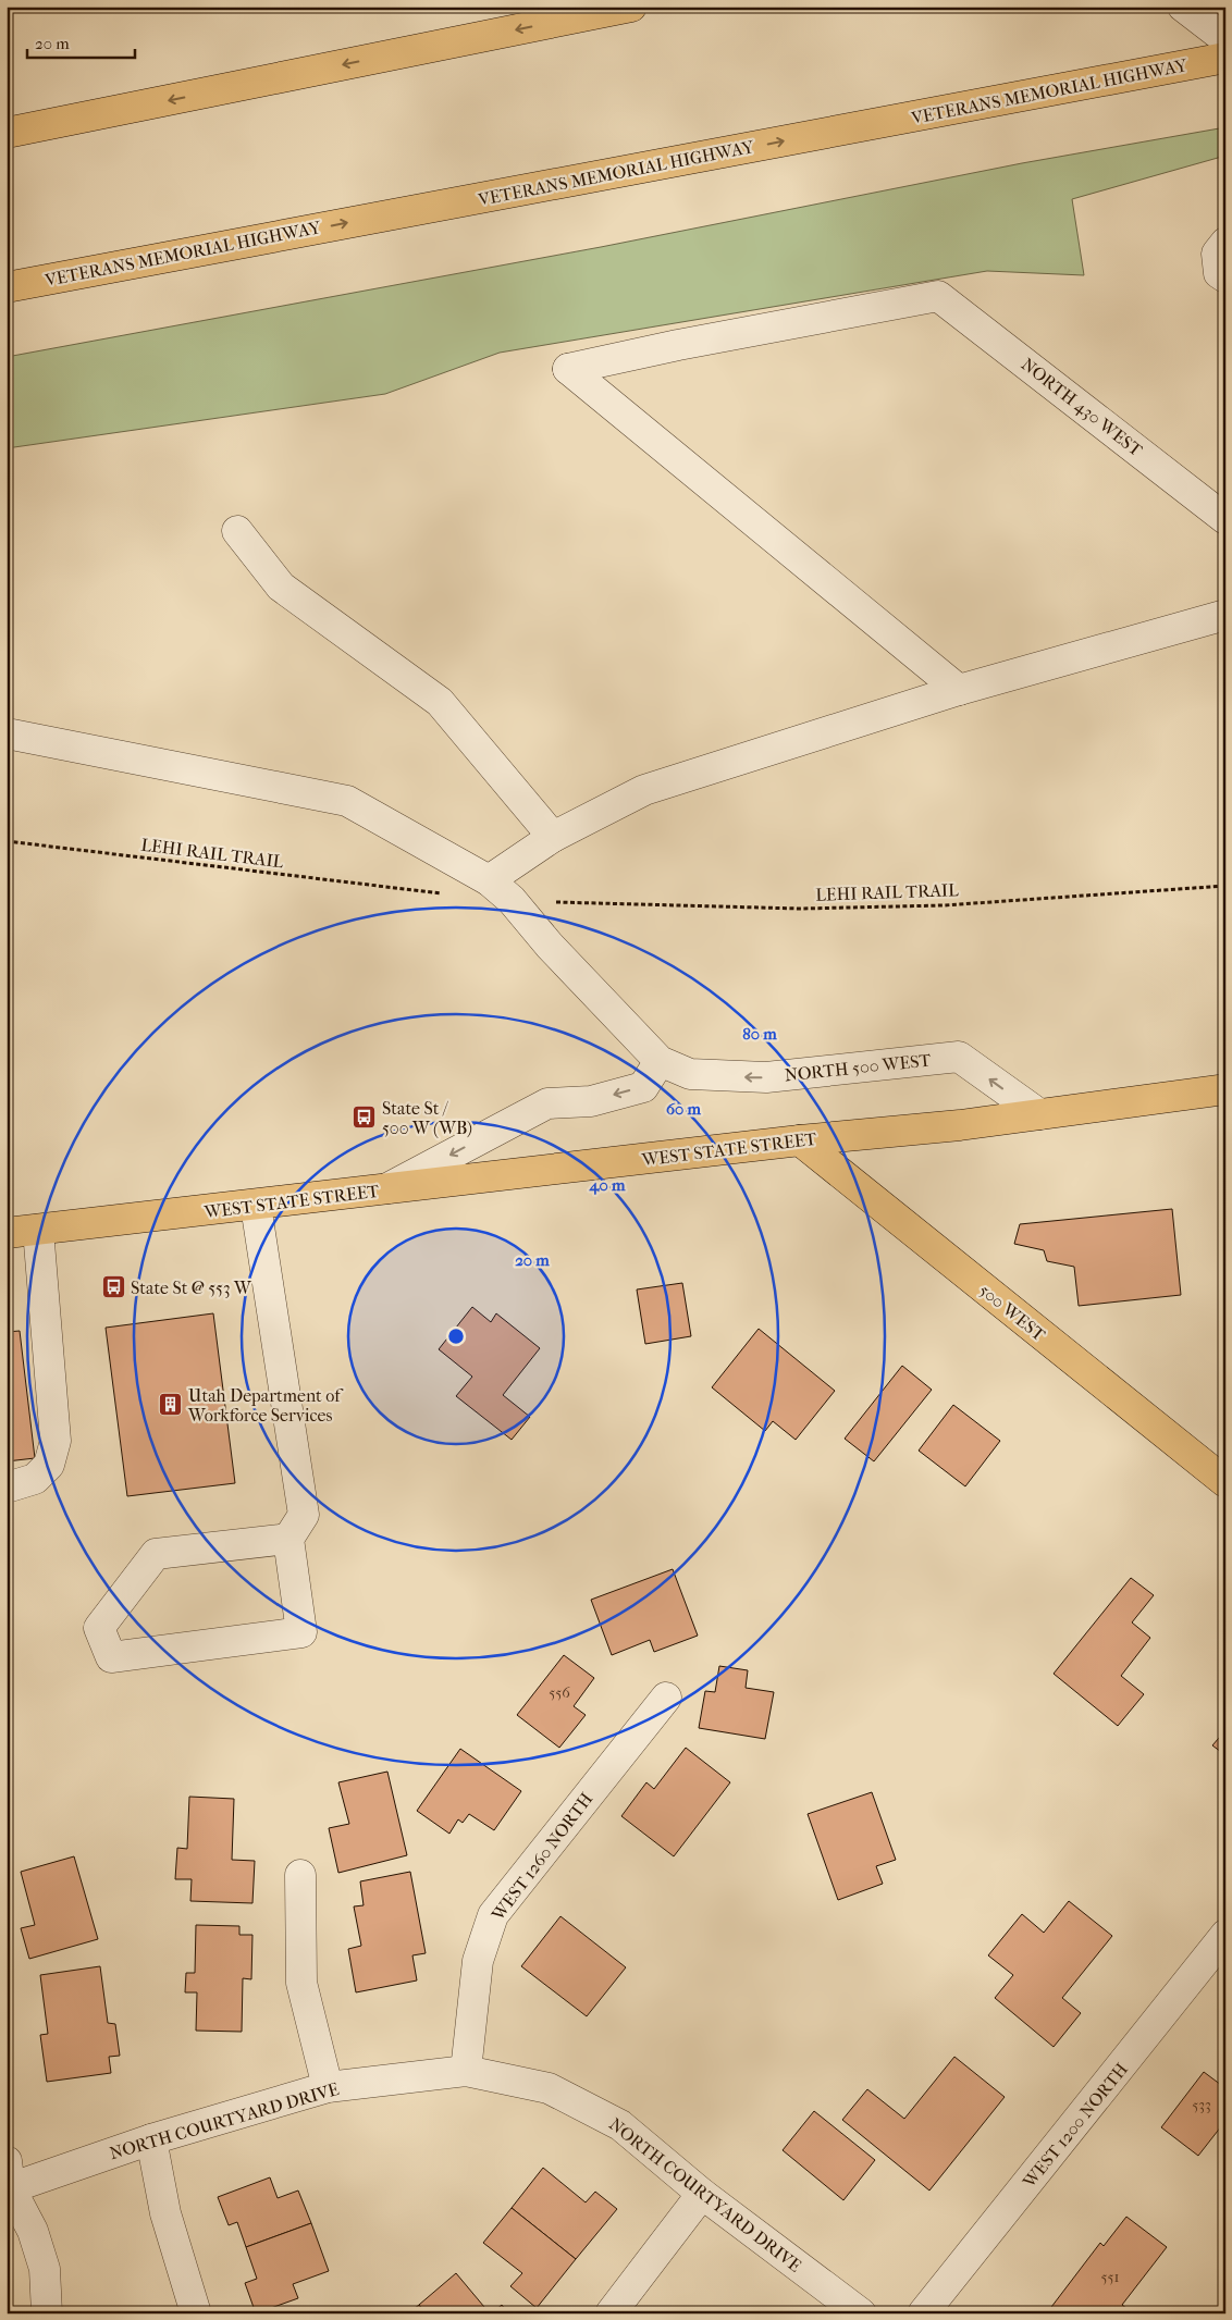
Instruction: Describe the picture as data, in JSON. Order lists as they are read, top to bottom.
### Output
{
  "streets": {
    "main road": ["VETERANS MEMORIAL HIGHWAY", "WEST STATE STREET", "500 WEST"],
    "street": [
      "NORTH 430 WEST",
      "NORTH 500 WEST",
      "WEST 1260 NORTH",
      "NORTH COURTYARD DRIVE",
      "WEST 1200 NORTH"
    ],
    "path": ["LEHI RAIL TRAIL"]
  },
  "crossings": [
    ["NORTH 500 WEST", "WEST STATE STREET"],
    ["WEST STATE STREET", "500 WEST"],
    ["WEST 1260 NORTH", "NORTH COURTYARD DRIVE"]
  ],
  "places": {
    "bus stop": ["State St / 500 W (WB)", "State St @ 553 W"],
    "building": ["Utah Department of Workforce Services"]
  },
  "house_numbers": ["556", "533", "551"],
  "scale_bar": "20 m",
  "rings": [
    "80 m",
    "60 m",
    "40 m",
    "20 m"
  ]
}
